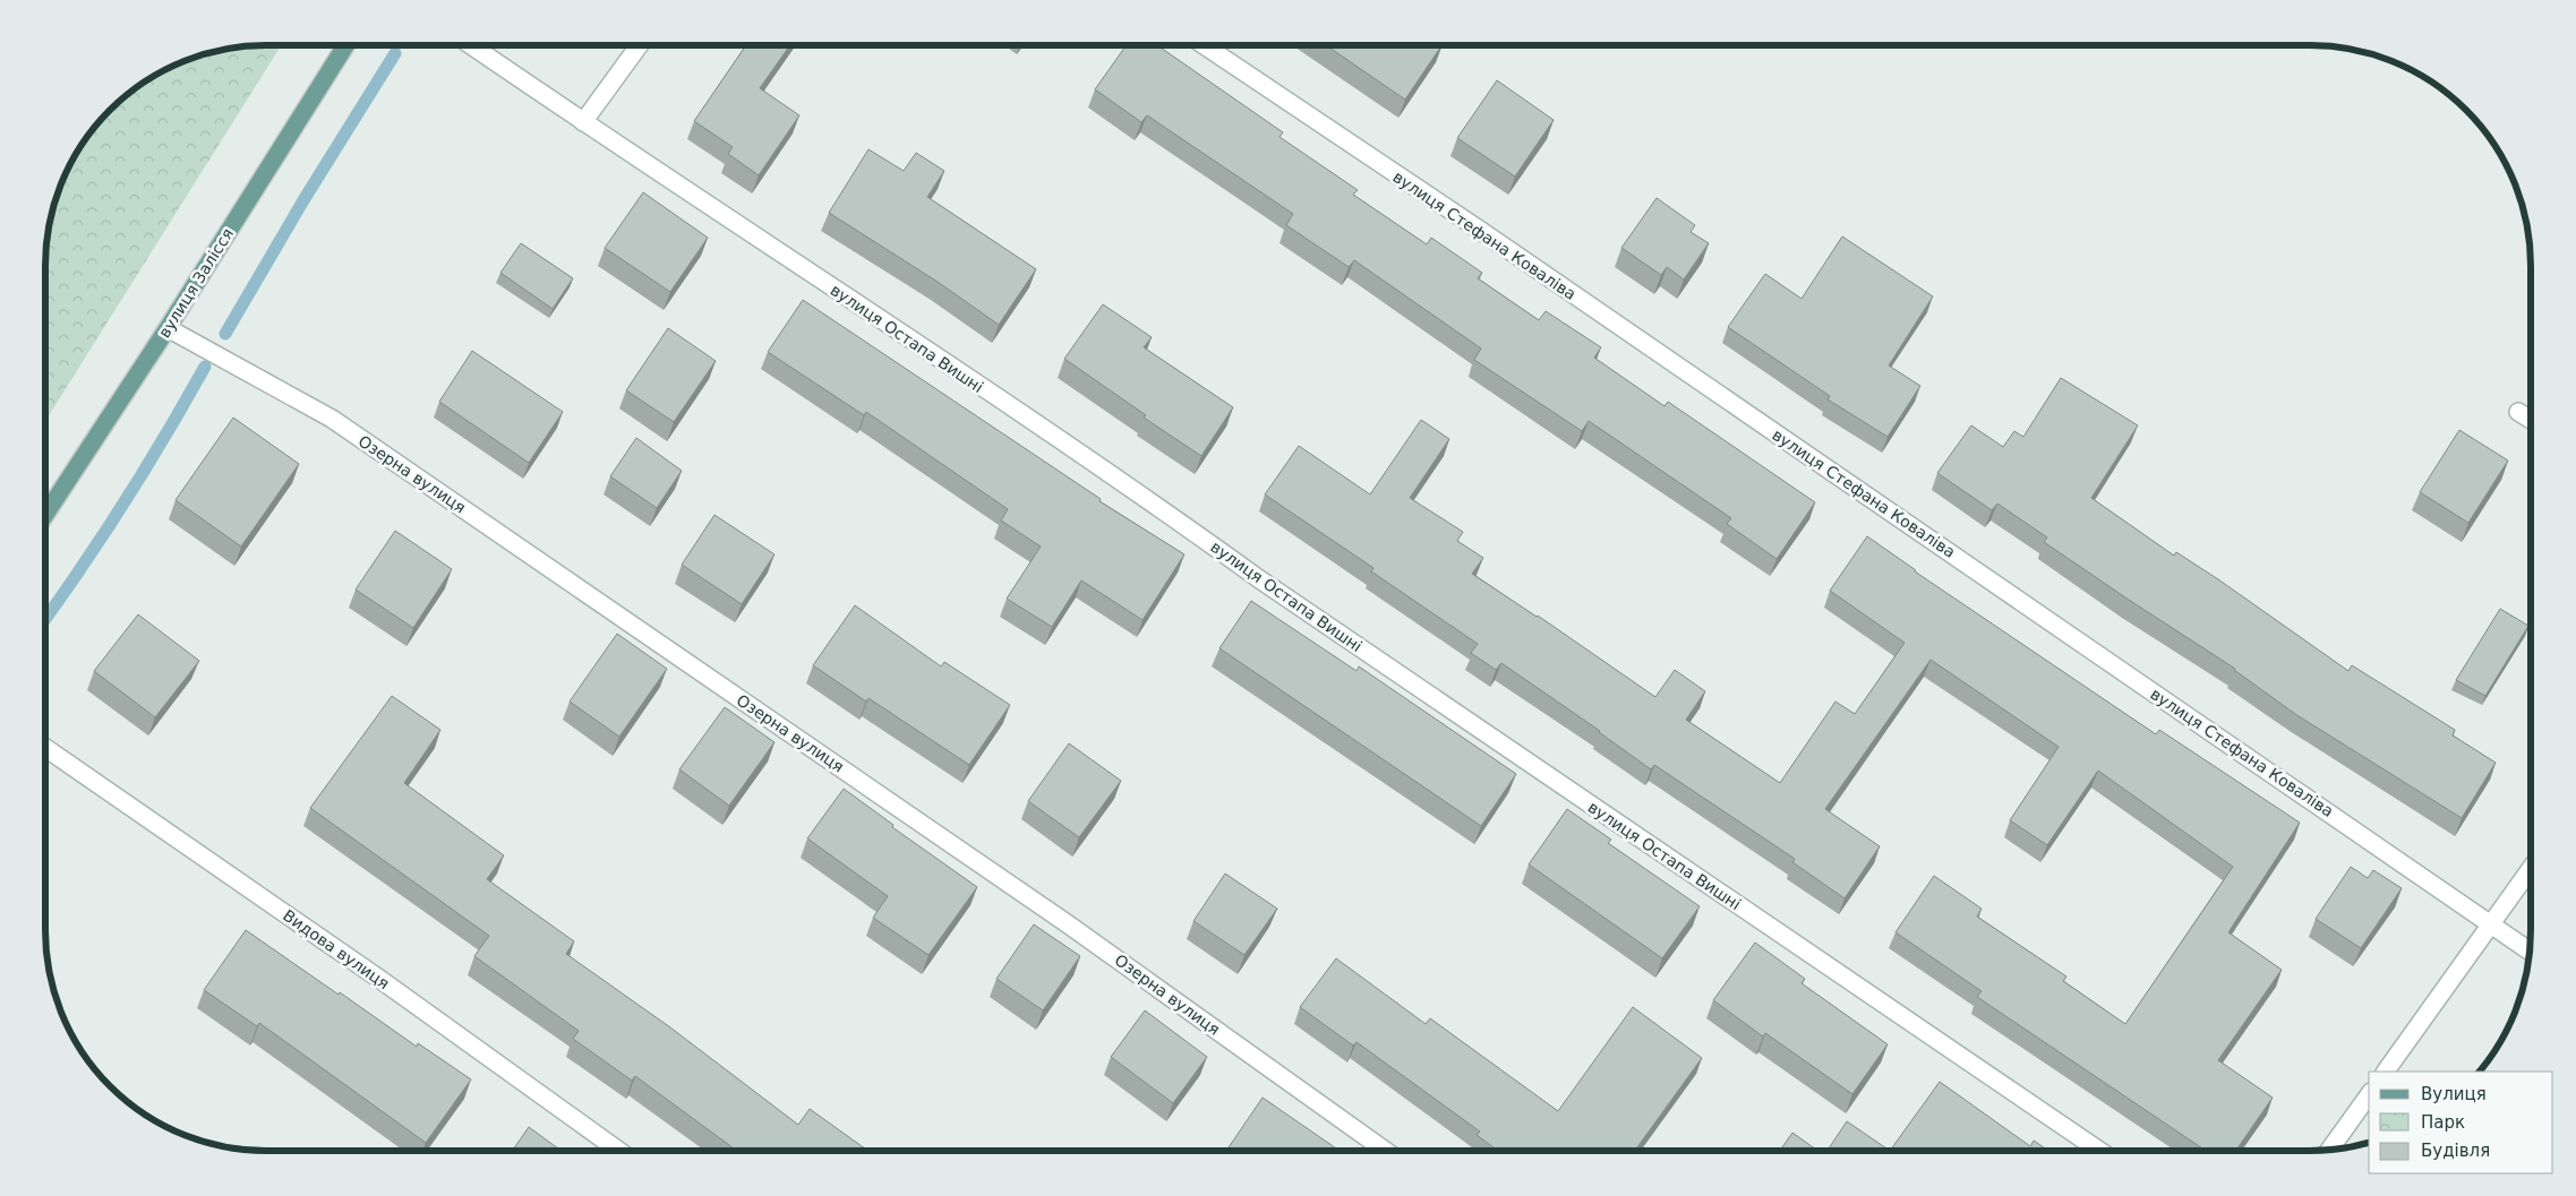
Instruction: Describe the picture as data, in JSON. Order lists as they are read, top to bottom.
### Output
{
  "streets": {
    "main road": ["вулиця Залісся"],
    "street": [
      "вулиця Стефана Коваліва",
      "вулиця Остапа Вишні",
      "Озерна вулиця",
      "Видова вулиця"
    ]
  },
  "crossings": [
    ["вулиця Залісся", "Озерна вулиця"]
  ],
  "legend": ["Вулиця", "Парк", "Будівля"]
}
